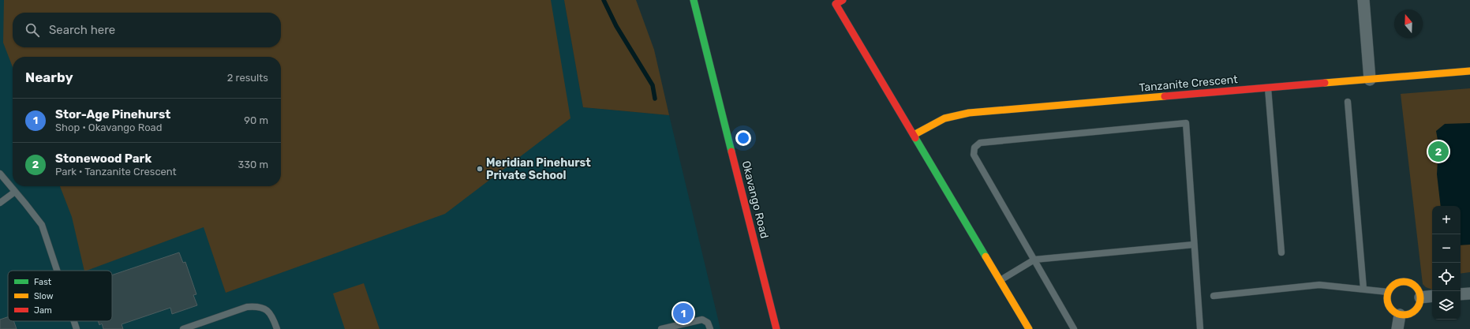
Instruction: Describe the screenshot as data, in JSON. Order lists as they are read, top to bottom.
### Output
{
  "streets": {
    "street": ["Tanzanite Crescent", "Okavango Road"]
  },
  "places": ["Meridian Pinehurst Private School"],
  "legend": ["Fast", "Slow", "Jam"],
  "north": "top",
  "page": {
    "search": "Search here",
    "heading": ["Nearby", "2 results"],
    "list": [
      {
        "mark": "1",
        "name": "Stor-Age Pinehurst",
        "note": "Shop · Okavango Road",
        "value": "90 m"
      },
      {
        "mark": "2",
        "name": "Stonewood Park",
        "note": "Park · Tanzanite Crescent",
        "value": "330 m"
      }
    ],
    "pins": ["2", "1"],
    "map_buttons": ["+", "−"]
  }
}
